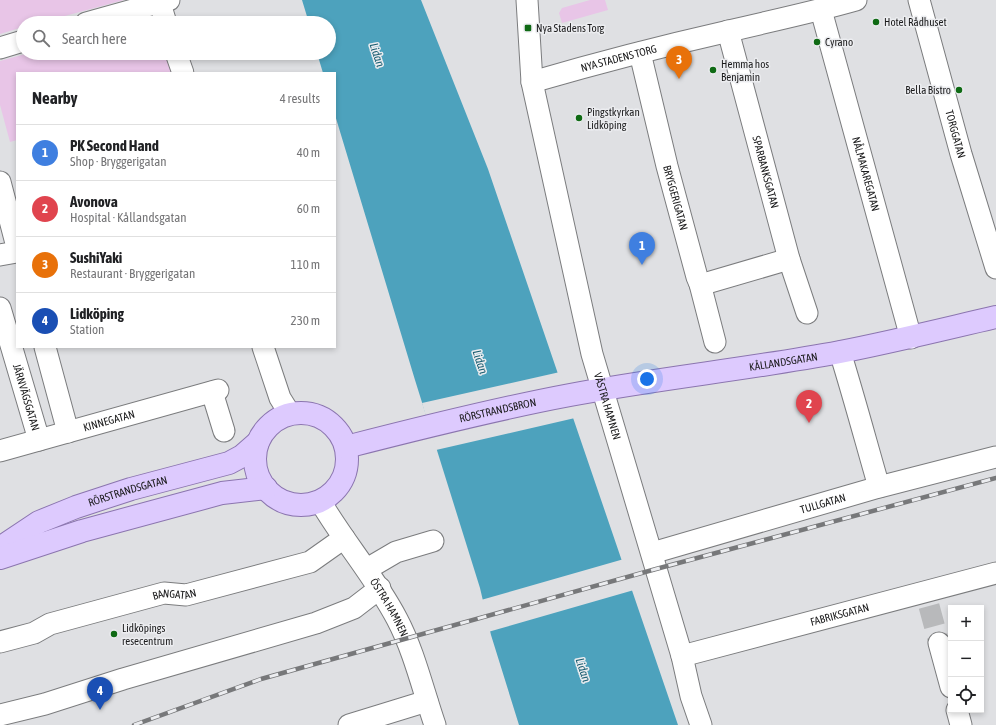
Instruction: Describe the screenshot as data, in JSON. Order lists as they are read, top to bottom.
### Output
{
  "streets": {
    "main road": ["KÅLLANDSGATAN", "RÖRSTRANDSBRON", "RÖRSTRANDSGATAN"],
    "street": [
      "NYA STADENS TORG",
      "TORGGATAN",
      "SPARBANKSGATAN",
      "NÅLMAKAREGATAN",
      "BRYGGERIGATAN",
      "JÄRNVÄGSGATAN",
      "VÄSTRA HAMNEN",
      "KINNEGATAN",
      "TULLGATAN",
      "BANGATAN",
      "ÖSTRA HAMNEN",
      "FABRIKSGATAN"
    ]
  },
  "crossings": [
    ["NYA STADENS TORG", "SPARBANKSGATAN"],
    ["NYA STADENS TORG", "NÅLMAKAREGATAN"],
    ["NYA STADENS TORG", "BRYGGERIGATAN"],
    ["NYA STADENS TORG", "VÄSTRA HAMNEN"],
    ["NÅLMAKAREGATAN", "KÅLLANDSGATAN"],
    ["KÅLLANDSGATAN", "VÄSTRA HAMNEN"],
    ["KÅLLANDSGATAN", "RÖRSTRANDSBRON"],
    ["JÄRNVÄGSGATAN", "KINNEGATAN"],
    ["VÄSTRA HAMNEN", "TULLGATAN"],
    ["VÄSTRA HAMNEN", "FABRIKSGATAN"],
    ["RÖRSTRANDSBRON", "RÖRSTRANDSGATAN"],
    ["RÖRSTRANDSBRON", "ÖSTRA HAMNEN"],
    ["RÖRSTRANDSGATAN", "ÖSTRA HAMNEN"],
    ["BANGATAN", "ÖSTRA HAMNEN"]
  ],
  "water": ["Lidan"],
  "places": {
    "other": [
      "Hotel Rådhuset",
      "Cyrano",
      "Hemma hos Benjamin",
      "Bella Bistro",
      "Pingstkyrkan Lidköping",
      "Lidköpings resecentrum"
    ],
    "transit": ["Nya Stadens Torg"]
  },
  "page": {
    "search": "Search here",
    "pins": [
      "3",
      "1",
      "2",
      "4"
    ],
    "heading": ["Nearby", "4 results"],
    "list": [
      {
        "mark": "1",
        "name": "PK Second Hand",
        "note": "Shop · Bryggerigatan",
        "value": "40 m"
      },
      {
        "mark": "2",
        "name": "Avonova",
        "note": "Hospital · Kållandsgatan",
        "value": "60 m"
      },
      {
        "mark": "3",
        "name": "SushiYaki",
        "note": "Restaurant · Bryggerigatan",
        "value": "110 m"
      },
      {
        "mark": "4",
        "name": "Lidköping",
        "note": "Station",
        "value": "230 m"
      }
    ],
    "map_buttons": ["+", "−"]
  }
}
